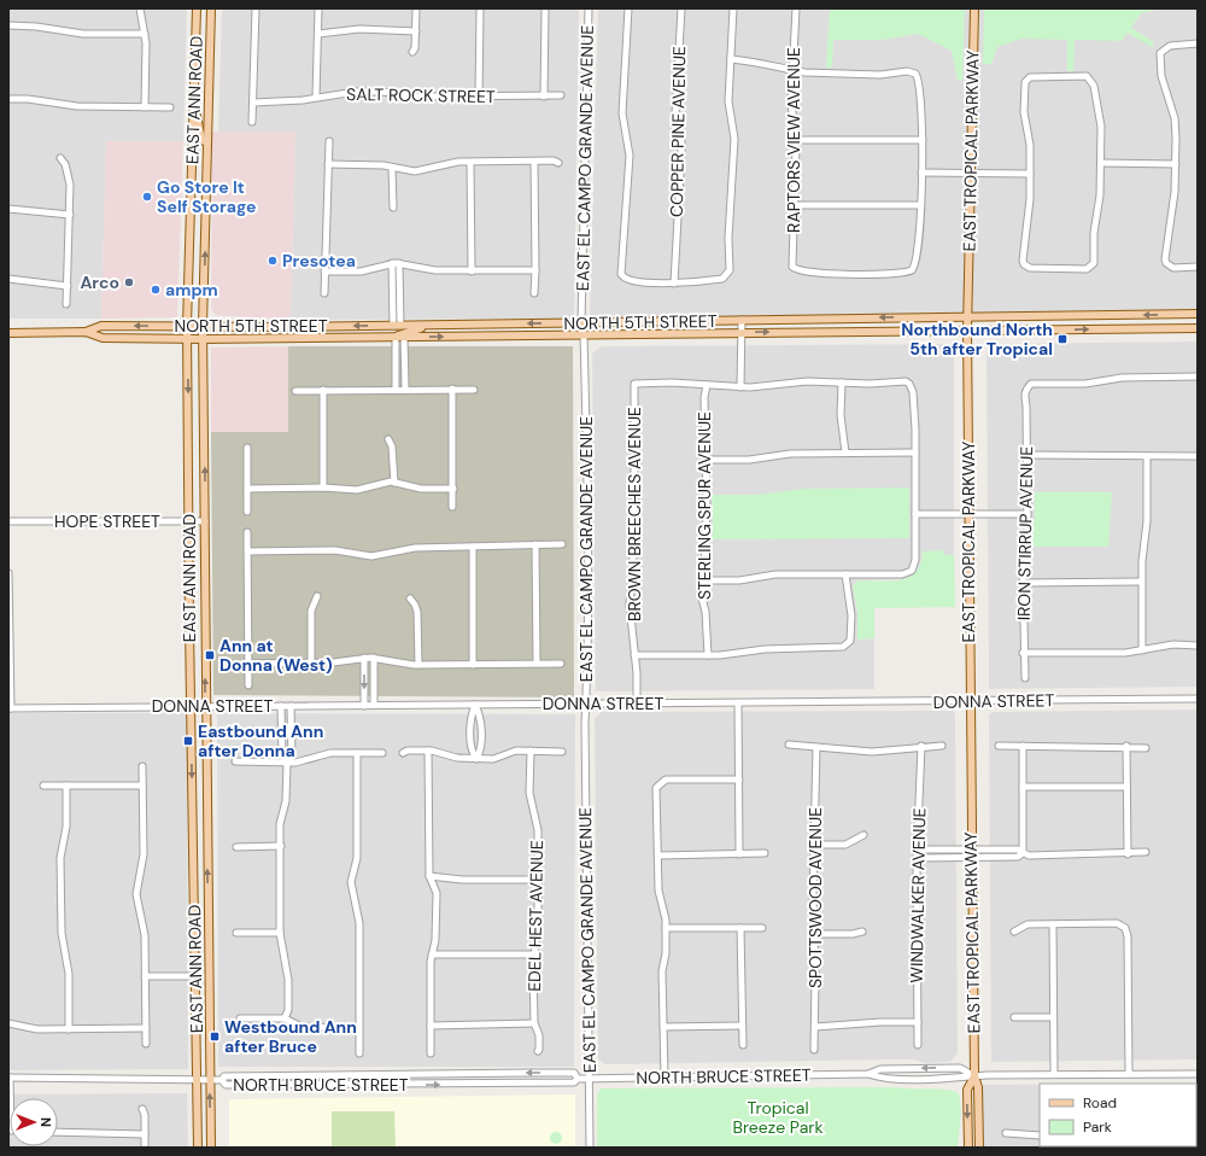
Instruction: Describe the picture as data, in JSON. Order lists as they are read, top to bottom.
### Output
{
  "streets": {
    "main road": ["EAST ANN ROAD", "EAST TROPICAL PARKWAY", "NORTH 5TH STREET"],
    "street": [
      "SALT ROCK STREET",
      "COPPER PINE AVENUE",
      "RAPTORS VIEW AVENUE",
      "EAST EL CAMPO GRANDE AVENUE",
      "STERLING SPUR AVENUE",
      "BROWN BREECHES AVENUE",
      "HOPE STREET",
      "IRON STIRRUP AVENUE",
      "DONNA STREET",
      "WINDWALKER AVENUE",
      "SPOTTSWOOD AVENUE",
      "EDEL HEST AVENUE",
      "NORTH BRUCE STREET"
    ]
  },
  "crossings": [
    ["EAST ANN ROAD", "NORTH 5TH STREET"],
    ["EAST ANN ROAD", "HOPE STREET"],
    ["EAST ANN ROAD", "DONNA STREET"],
    ["EAST ANN ROAD", "NORTH BRUCE STREET"],
    ["EAST TROPICAL PARKWAY", "NORTH 5TH STREET"],
    ["EAST TROPICAL PARKWAY", "DONNA STREET"],
    ["EAST TROPICAL PARKWAY", "NORTH BRUCE STREET"],
    ["EAST EL CAMPO GRANDE AVENUE", "NORTH 5TH STREET"],
    ["EAST EL CAMPO GRANDE AVENUE", "DONNA STREET"],
    ["EAST EL CAMPO GRANDE AVENUE", "NORTH BRUCE STREET"],
    ["STERLING SPUR AVENUE", "BROWN BREECHES AVENUE"],
    ["BROWN BREECHES AVENUE", "DONNA STREET"]
  ],
  "parks": ["Tropical Breeze Park"],
  "places": {
    "other": [
      "Go Store It Self Storage",
      "Presotea",
      "Arco",
      "ampm"
    ],
    "transit": [
      "Northbound North 5th after Tropical",
      "Ann at Donna (West)",
      "Eastbound Ann after Donna",
      "Westbound Ann after Bruce"
    ]
  },
  "legend": ["Road", "Park"],
  "north": "right"
}
